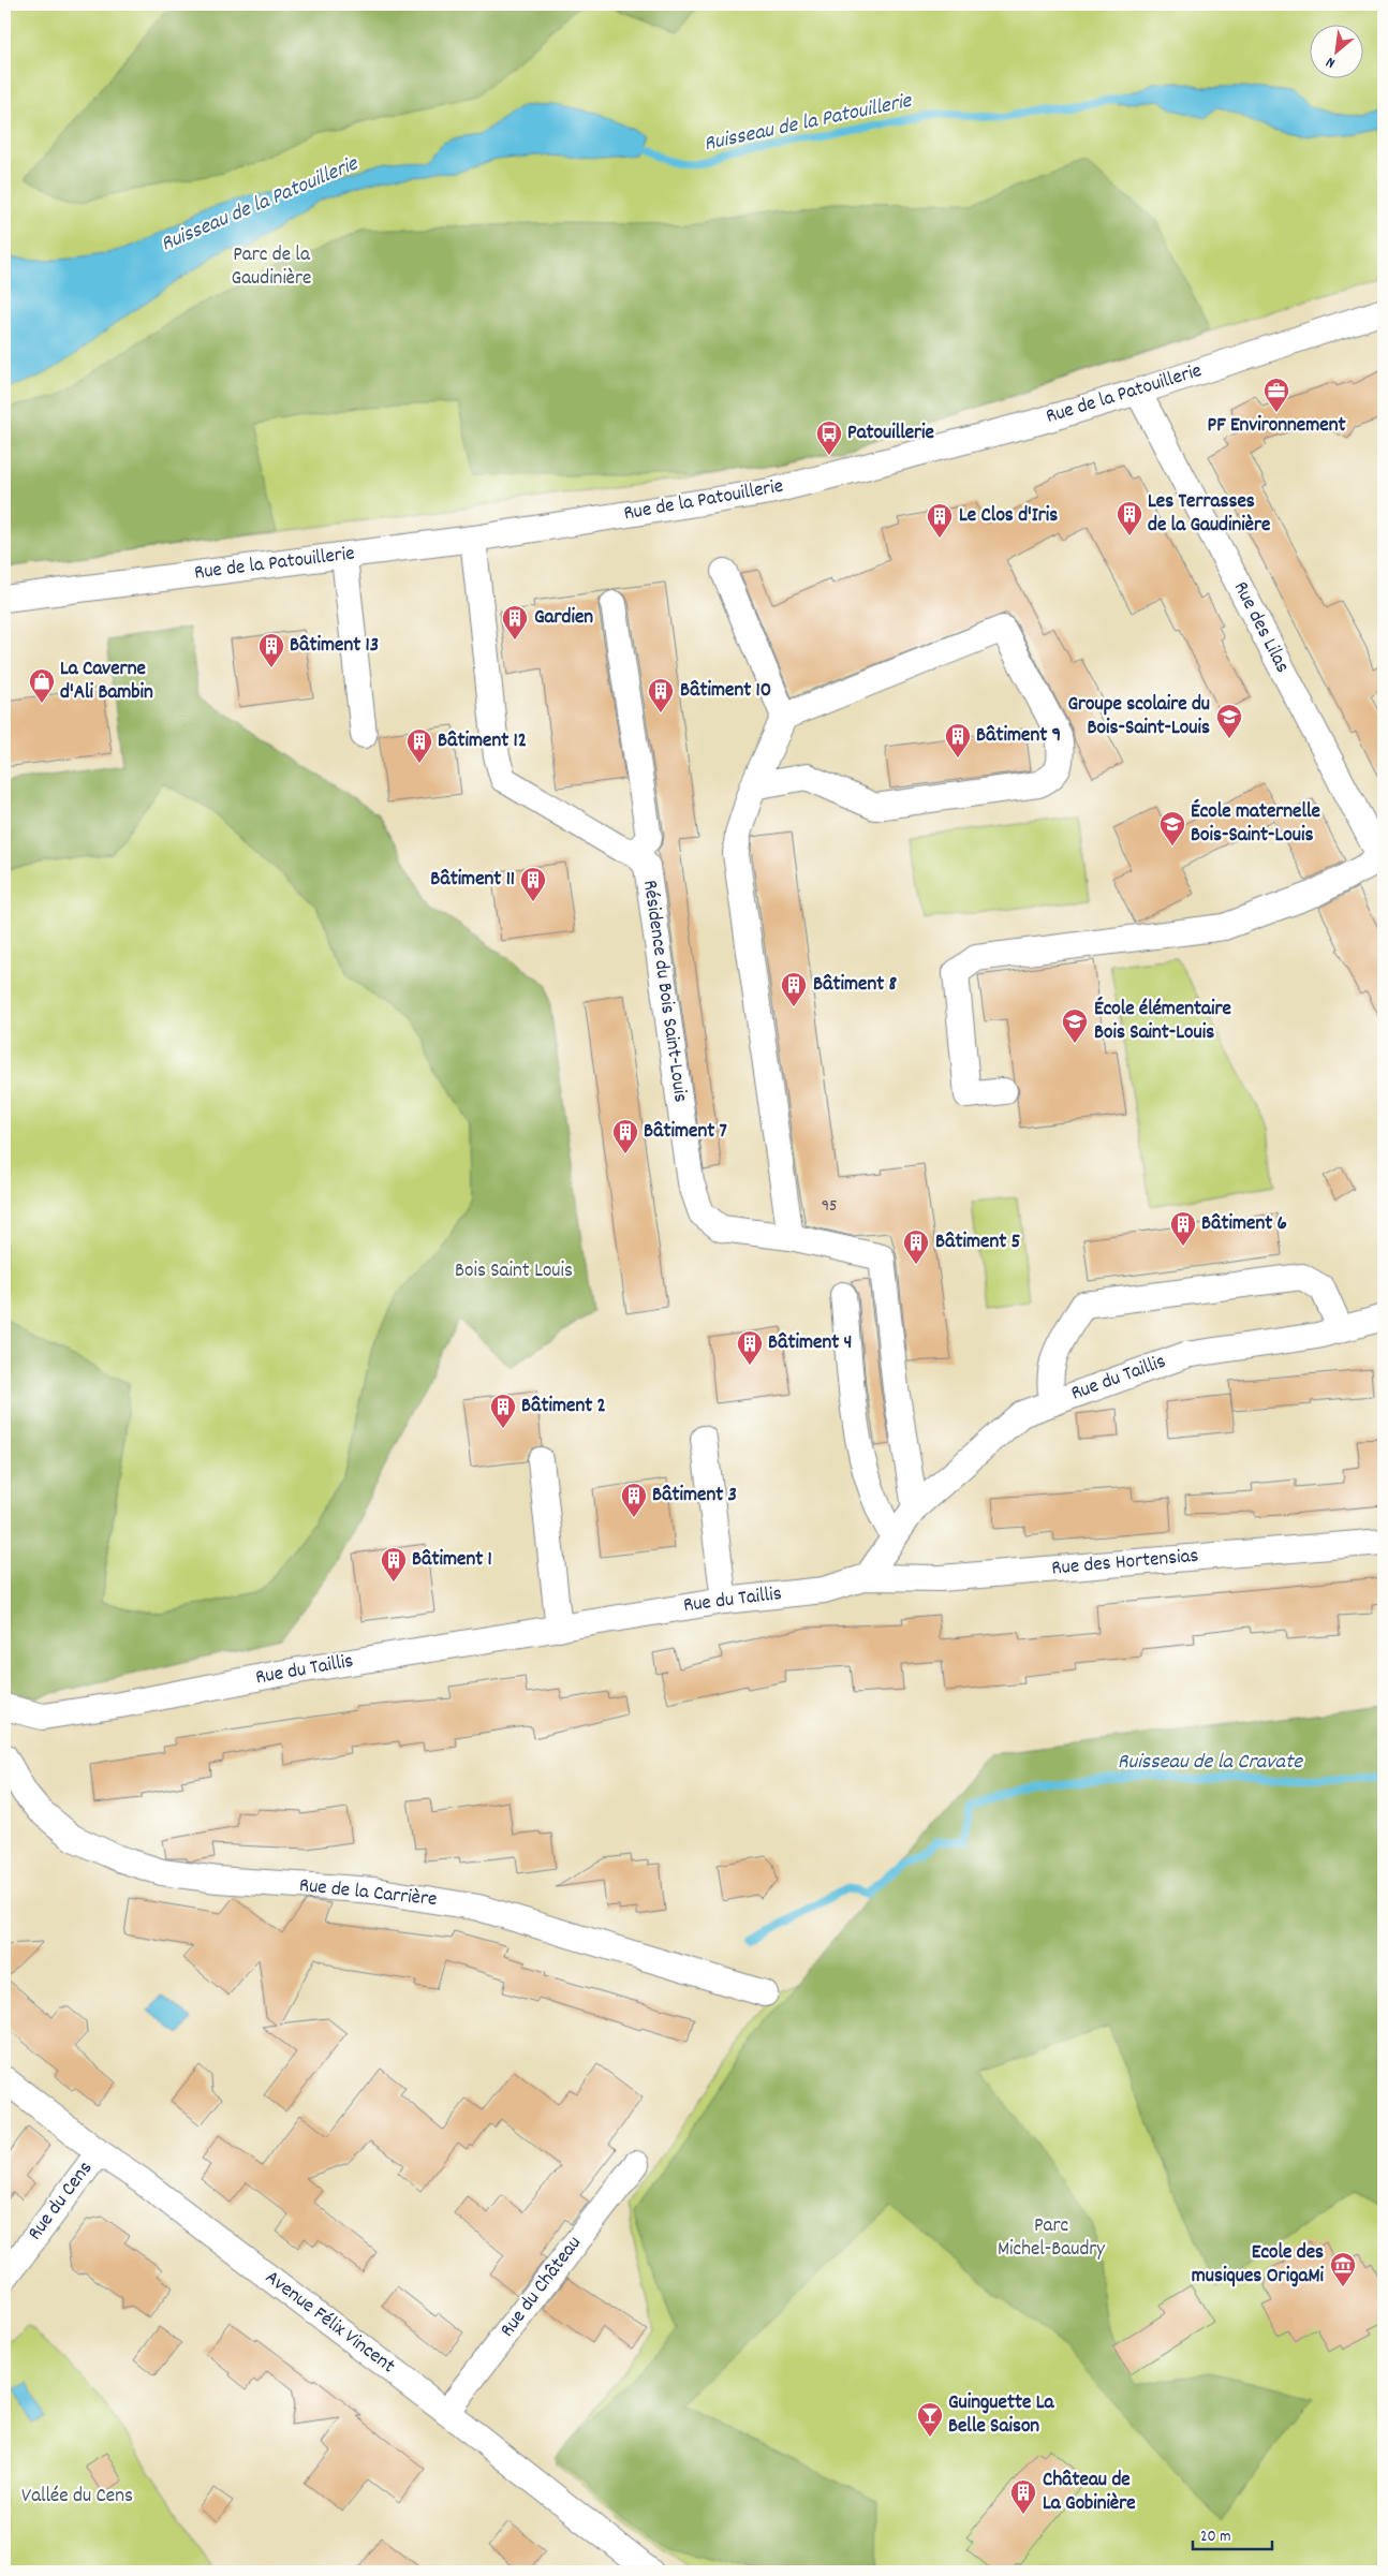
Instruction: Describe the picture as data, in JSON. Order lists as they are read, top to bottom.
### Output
{
  "streets": {
    "street": [
      "Rue de la Patouillerie",
      "Rue des Lilas",
      "Résidence du Bois Saint-Louis",
      "Rue du Taillis",
      "Rue des Hortensias",
      "Rue de la Carrière",
      "Rue du Cens",
      "Rue du Château",
      "Avenue Félix Vincent"
    ]
  },
  "crossings": [
    ["Rue de la Patouillerie", "Rue des Lilas"],
    ["Rue de la Patouillerie", "Résidence du Bois Saint-Louis"],
    ["Résidence du Bois Saint-Louis", "Rue du Taillis"],
    ["Rue du Taillis", "Rue des Hortensias"],
    ["Rue du Cens", "Avenue Félix Vincent"],
    ["Rue du Château", "Avenue Félix Vincent"]
  ],
  "water": ["Ruisseau de la Patouillerie", "Ruisseau de la Cravate"],
  "parks": [
    "Parc de la Gaudinière",
    "Bois Saint Louis",
    "Parc Michel-Baudry",
    "Vallée du Cens"
  ],
  "places": {
    "office": ["PF Environnement"],
    "bus stop": ["Patouillerie"],
    "building": [
      "Les Terrasses de la Gaudinière",
      "Le Clos d'Iris",
      "Gardien",
      "Bâtiment 13",
      "Bâtiment 10",
      "Bâtiment 9",
      "Bâtiment 12",
      "Bâtiment 11",
      "Bâtiment 8",
      "Bâtiment 7",
      "Bâtiment 6",
      "Bâtiment 5",
      "Bâtiment 4",
      "Bâtiment 2",
      "Bâtiment 3",
      "Bâtiment 1",
      "Château de La Gobinière"
    ],
    "shop": ["La Caverne d'Ali Bambin"],
    "school or university": ["Groupe scolaire du Bois-Saint-Louis", "École maternelle Bois-Saint-Louis", "École élémentaire Bois Saint-Louis"],
    "museum": ["Ecole des musiques OrigaMi"],
    "bar": ["Guinguette La Belle Saison"]
  },
  "house_numbers": ["95"],
  "scale_bar": "20 m",
  "north": "bottom left"
}
